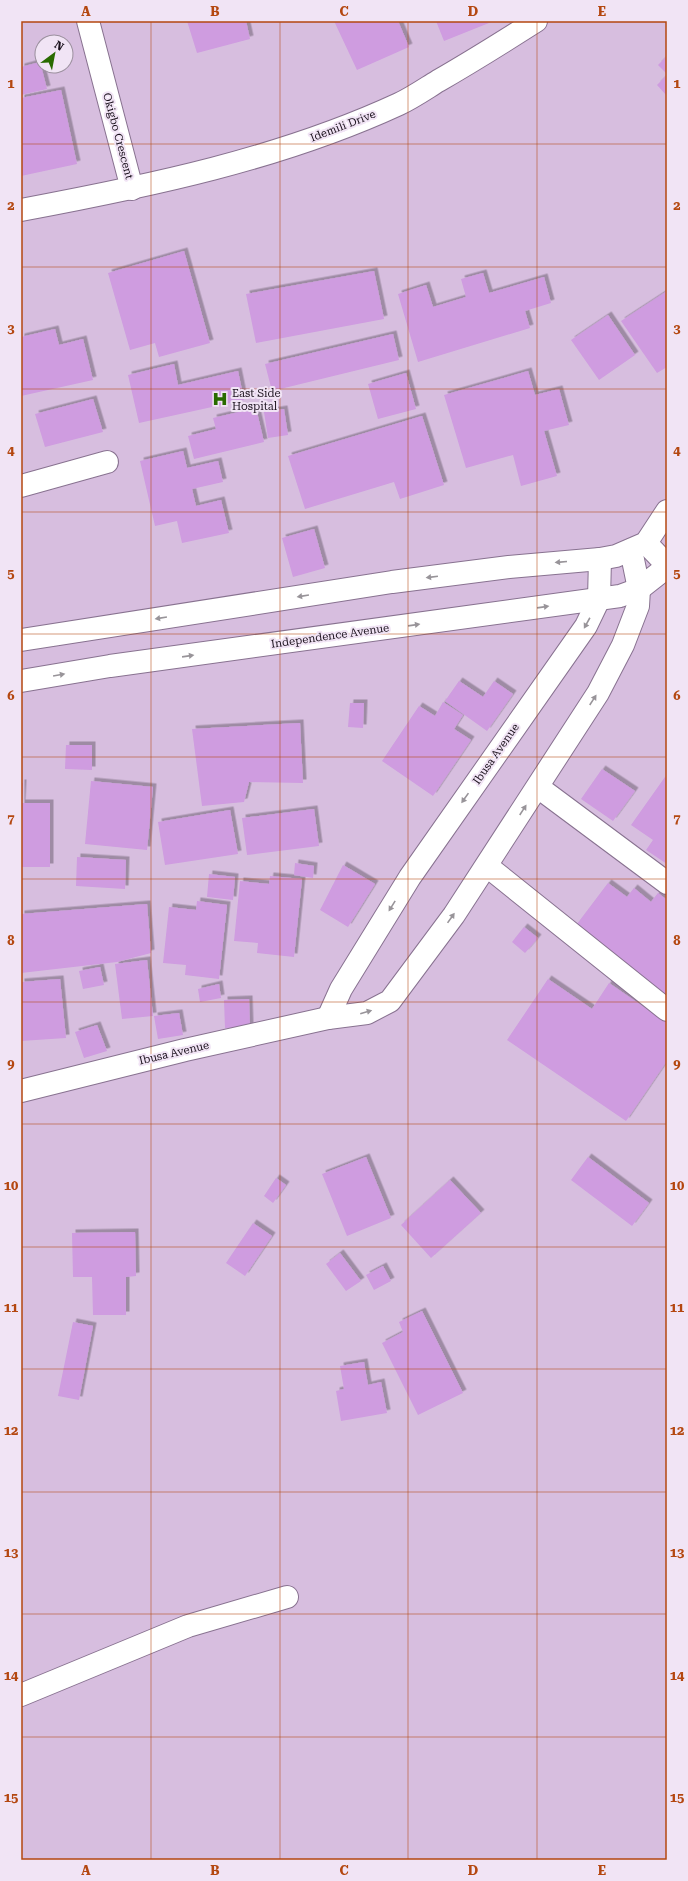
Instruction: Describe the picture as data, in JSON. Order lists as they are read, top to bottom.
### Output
{
  "streets": {
    "street": [
      "Idemili Drive",
      "Okigbo Crescent",
      "Independence Avenue",
      "Ibusa Avenue"
    ]
  },
  "crossings": [
    ["Idemili Drive", "Okigbo Crescent"],
    ["Independence Avenue", "Ibusa Avenue"]
  ],
  "places": {
    "hospital": ["East Side Hospital"]
  },
  "north": "top right",
  "grid": {
    "columns": [
      "A",
      "B",
      "C",
      "D",
      "E"
    ],
    "rows": [
      "1",
      "2",
      "3",
      "4",
      "5",
      "6",
      "7",
      "8",
      "9",
      "10",
      "11",
      "12",
      "13",
      "14",
      "15"
    ]
  }
}
